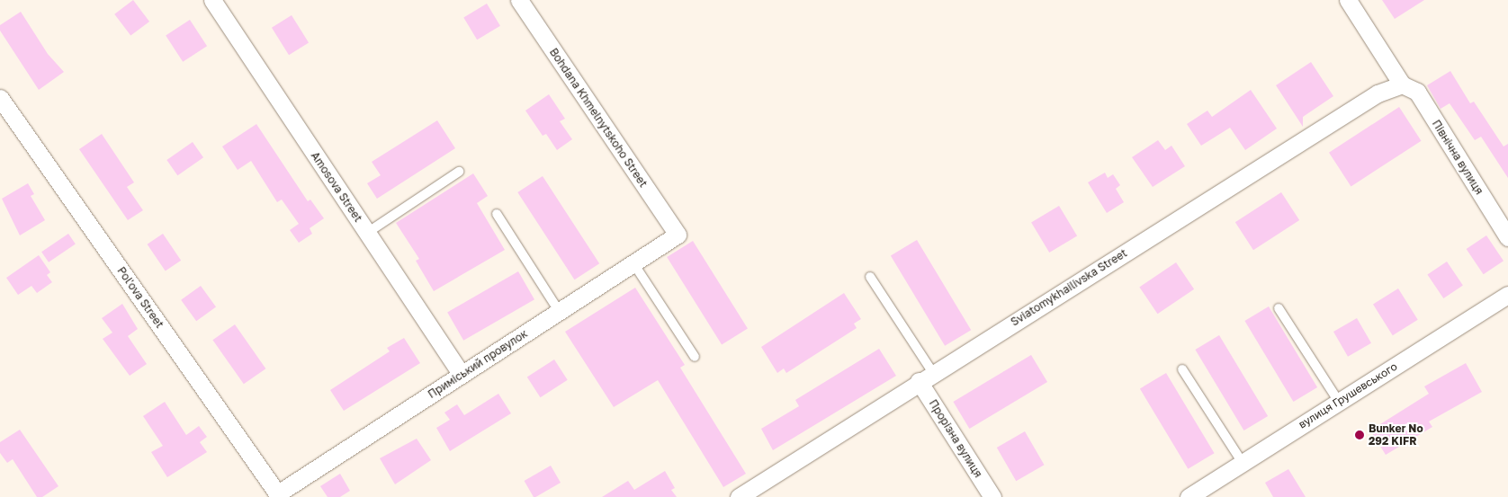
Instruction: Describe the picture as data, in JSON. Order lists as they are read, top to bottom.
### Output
{
  "streets": {
    "street": [
      "Bohdana Khmelnytskoho Street",
      "Північна вулиця",
      "Amosova Street",
      "Sviatomykhailivska Street",
      "Pol'ova Street",
      "Приміський провулок",
      "вулиця Грушевського",
      "Прорізна вулиця"
    ]
  },
  "crossings": [
    ["Bohdana Khmelnytskoho Street", "Приміський провулок"],
    ["Північна вулиця", "Sviatomykhailivska Street"],
    ["Amosova Street", "Приміський провулок"],
    ["Sviatomykhailivska Street", "Прорізна вулиця"],
    ["Pol'ova Street", "Приміський провулок"]
  ],
  "places": ["Bunker No 292 KIFR"]
}
